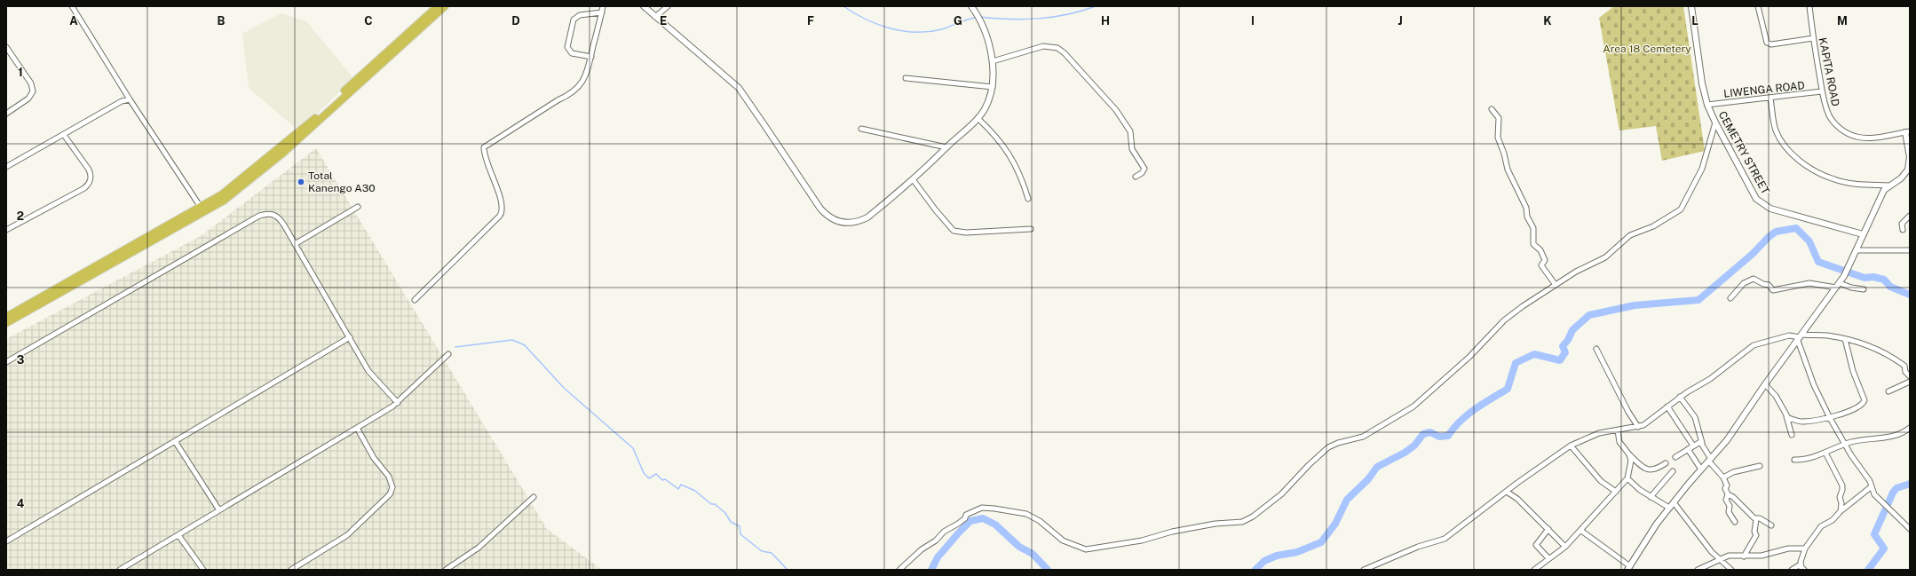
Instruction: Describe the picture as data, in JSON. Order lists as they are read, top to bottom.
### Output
{
  "streets": {
    "street": ["KAPITA ROAD", "LIWENGA ROAD", "CEMETRY STREET"]
  },
  "crossings": [
    ["KAPITA ROAD", "LIWENGA ROAD"],
    ["LIWENGA ROAD", "CEMETRY STREET"]
  ],
  "parks": ["Area 18 Cemetery"],
  "places": ["Total Kanengo A30"],
  "grid": {
    "columns": [
      "A",
      "B",
      "C",
      "D",
      "E",
      "F",
      "G",
      "H",
      "I",
      "J",
      "K",
      "L",
      "M"
    ],
    "rows": [
      "1",
      "2",
      "3",
      "4"
    ]
  }
}
